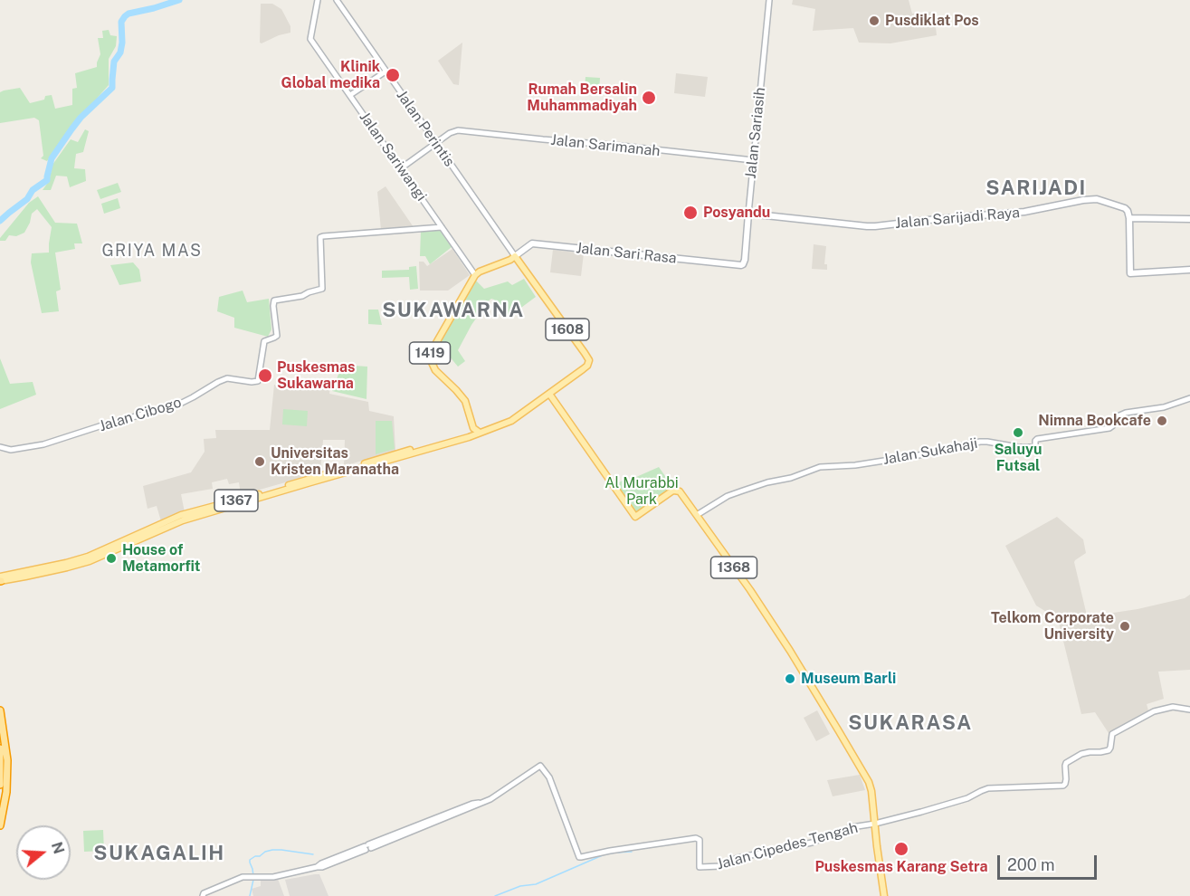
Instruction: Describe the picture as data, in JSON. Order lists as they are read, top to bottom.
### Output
{
  "streets": {
    "main road": [
      "Jalan Sariasih",
      "Jalan Sarijadi Raya",
      "Jalan Sari Rasa",
      "1608",
      "1419",
      "1367",
      "1368"
    ],
    "street": [
      "Jalan Perintis",
      "Jalan Sarimanah",
      "Jalan Sariwangi",
      "Jalan Cibogo",
      "Jalan Sukahaji",
      "Jalan Cipedes Tengah"
    ]
  },
  "crossings": [
    ["Jalan Perintis", "Jalan Sarimanah"],
    ["Jalan Perintis", "Jalan Sari Rasa"],
    ["Jalan Perintis", "1608"],
    ["Jalan Sariasih", "Jalan Sarimanah"],
    ["Jalan Sariasih", "Jalan Sarijadi Raya"],
    ["Jalan Sariasih", "Jalan Sari Rasa"],
    ["Jalan Sariwangi", "1419"],
    ["Jalan Sariwangi", "Jalan Cibogo"],
    ["Jalan Sari Rasa", "1608"],
    ["1608", "1367"],
    ["1608", "1368"],
    ["1419", "1367"],
    ["Jalan Sukahaji", "1368"],
    ["1367", "1368"],
    ["1368", "Jalan Cipedes Tengah"]
  ],
  "districts": [
    "SARIJADI",
    "GRIYA MAS",
    "SUKAWARNA",
    "SUKARASA",
    "SUKAGALIH"
  ],
  "parks": ["Al Murabbi Park"],
  "places": [
    "Pusdiklat Pos",
    "Klinik Global medika",
    "Rumah Bersalin Muhammadiyah",
    "Posyandu",
    "Puskesmas Sukawarna",
    "Nimna Bookcafe",
    "Saluyu Futsal",
    "Universitas Kristen Maranatha",
    "House of Metamorfit",
    "Telkom Corporate University",
    "Museum Barli",
    "Puskesmas Karang Setra"
  ],
  "scale_bar": "200 m",
  "north": "right"
}
